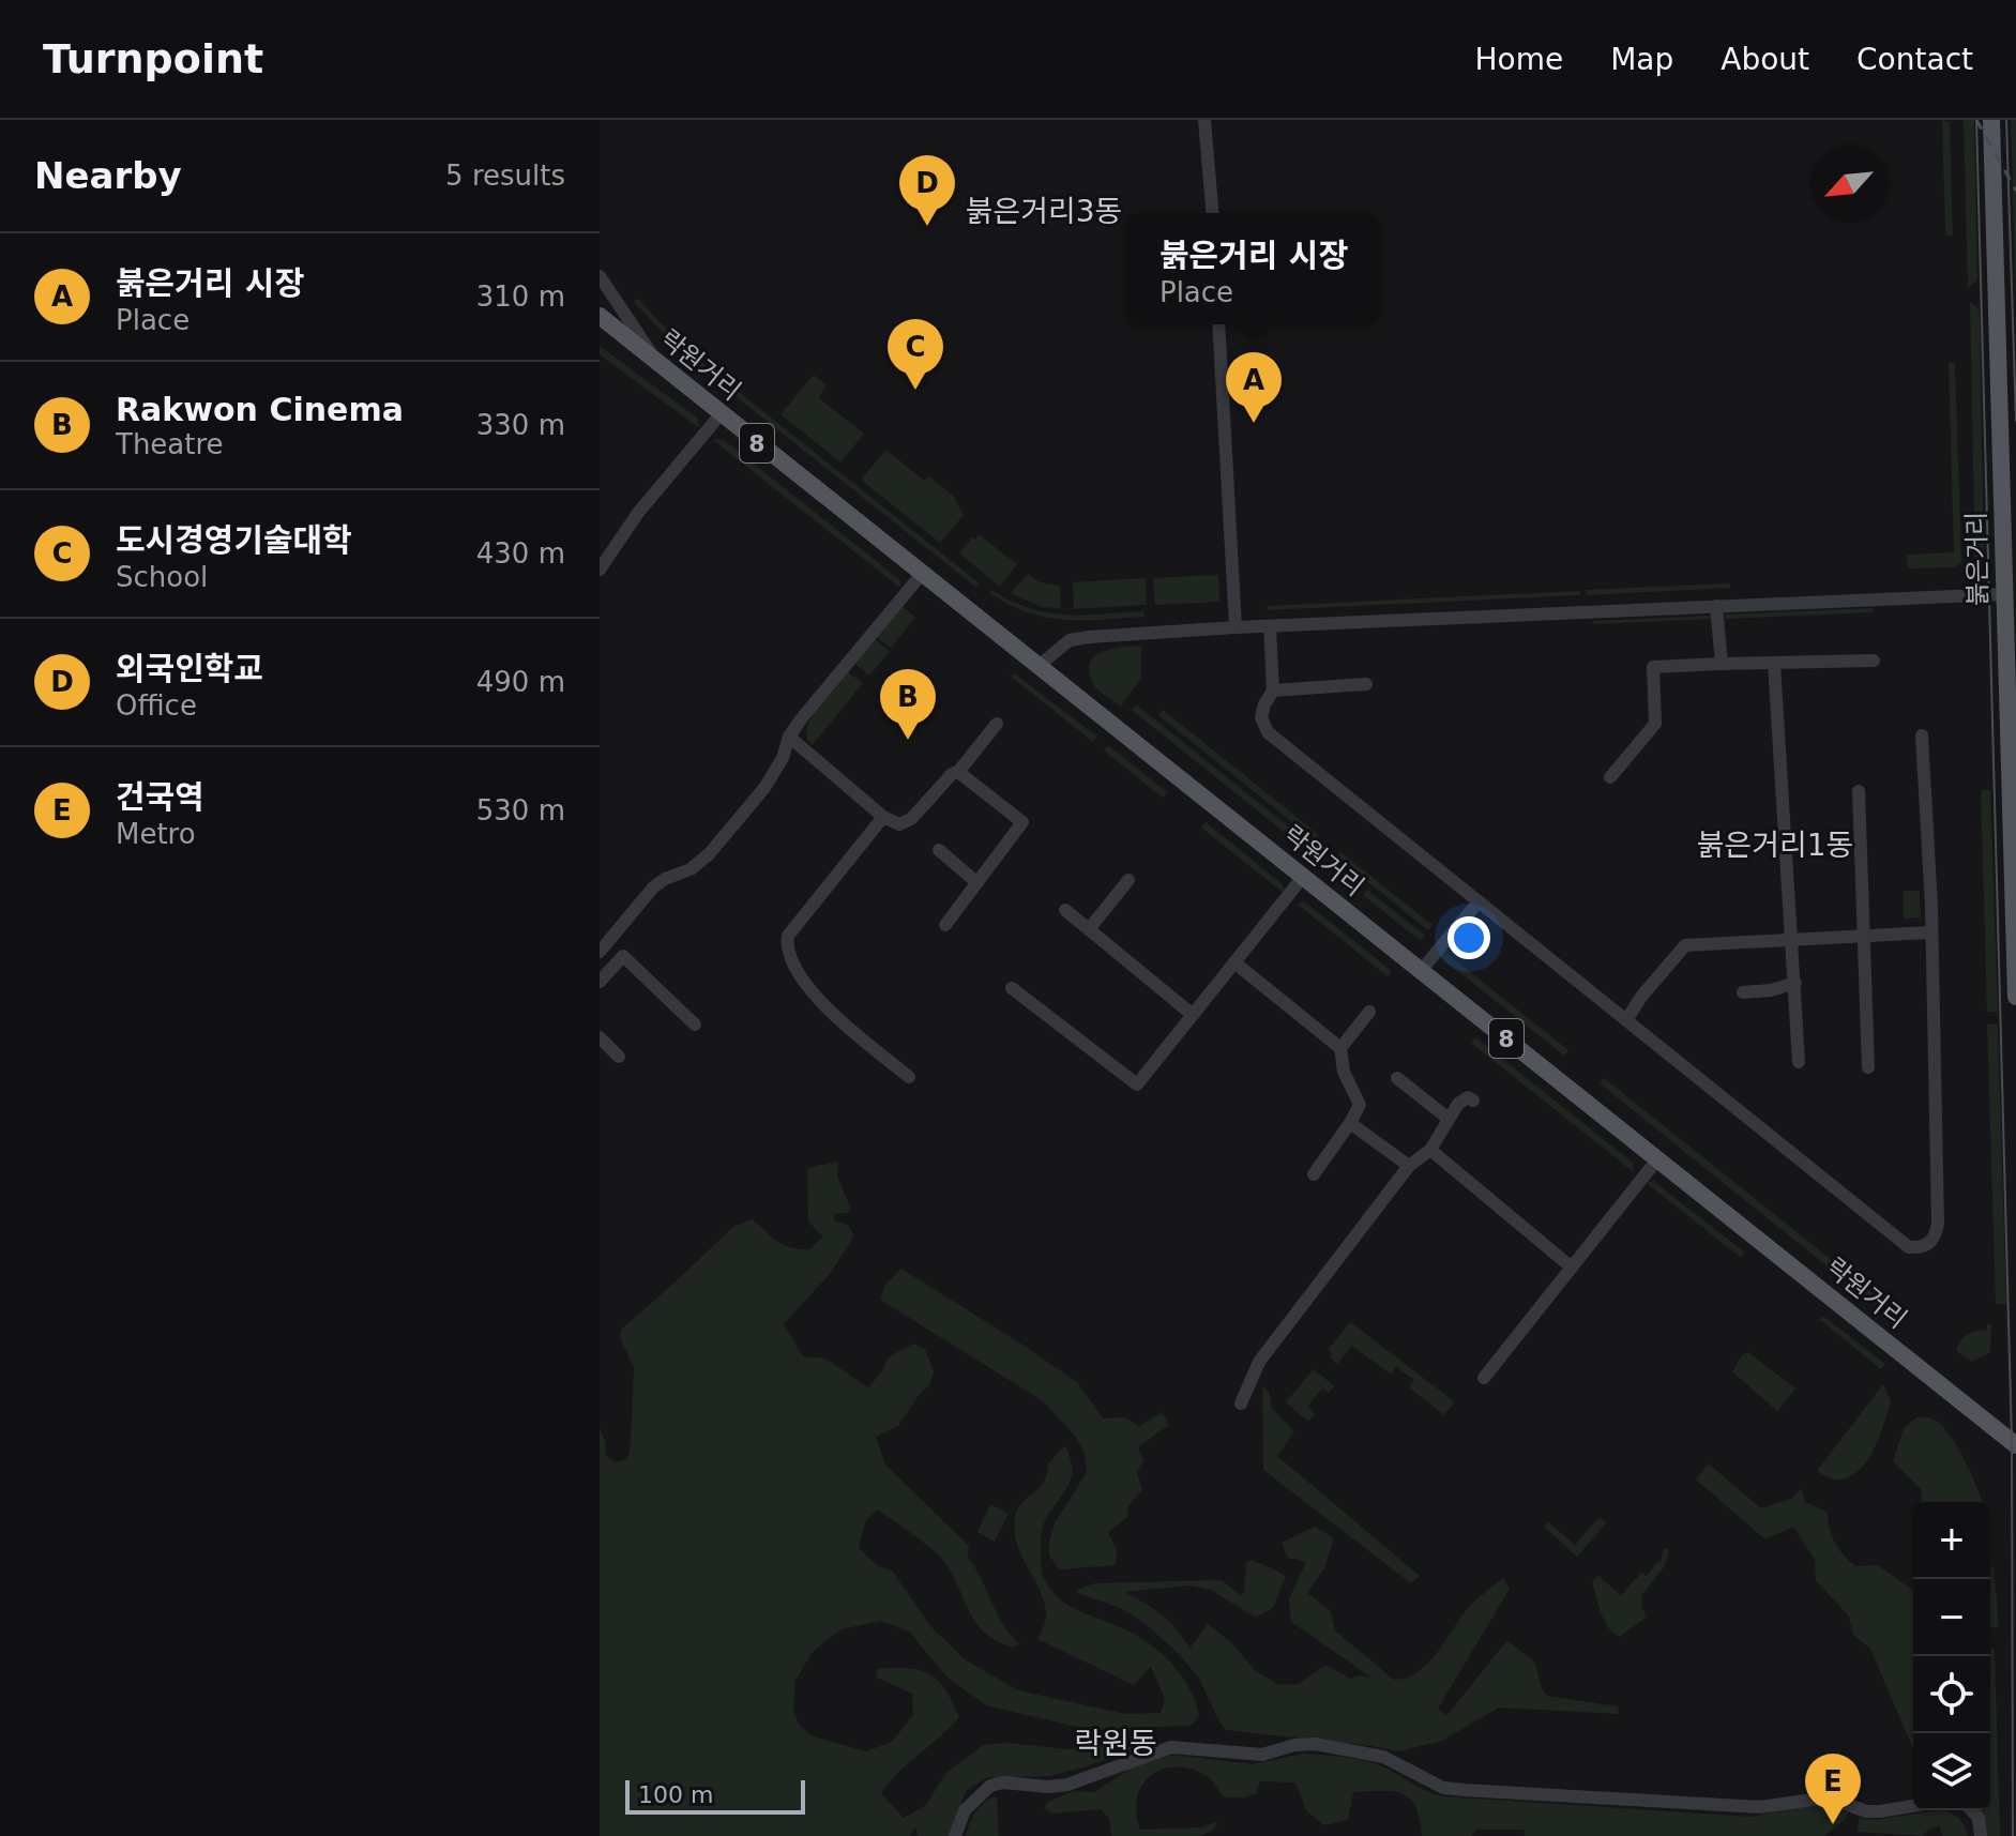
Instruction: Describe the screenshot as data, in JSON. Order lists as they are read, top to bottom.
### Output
{
  "streets": {
    "main road": ["락원거리", "8", "붉은거리"]
  },
  "districts": ["붉은거리3동", "붉은거리1동", "락원동"],
  "scale_bar": "100 m",
  "north": "bottom left",
  "page": {
    "header": "Turnpoint",
    "nav": [
      "Home",
      "Map",
      "About",
      "Contact"
    ],
    "heading": ["Nearby", "5 results"],
    "pins": [
      "D",
      "C",
      "A",
      "B",
      "E"
    ],
    "popup": ["붉은거리 시장", "Place"],
    "list": [
      {
        "mark": "A",
        "name": "붉은거리 시장",
        "note": "Place",
        "value": "310 m"
      },
      {
        "mark": "B",
        "name": "Rakwon Cinema",
        "note": "Theatre",
        "value": "330 m"
      },
      {
        "mark": "C",
        "name": "도시경영기술대학",
        "note": "School",
        "value": "430 m"
      },
      {
        "mark": "D",
        "name": "외국인학교",
        "note": "Office",
        "value": "490 m"
      },
      {
        "mark": "E",
        "name": "건국역",
        "note": "Metro",
        "value": "530 m"
      }
    ],
    "map_buttons": ["+", "−"],
    "scale": "100 m"
  }
}
